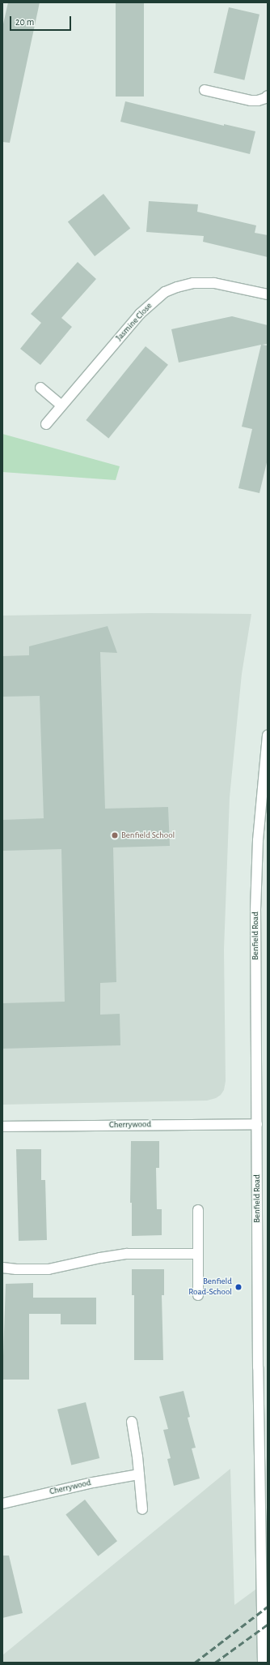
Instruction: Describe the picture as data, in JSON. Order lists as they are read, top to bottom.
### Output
{
  "streets": {
    "street": ["Jasmine Close", "Benfield Road", "Cherrywood"]
  },
  "crossings": [
    ["Benfield Road", "Cherrywood"]
  ],
  "places": ["Benfield School", "Benfield Road-School"],
  "scale_bar": "20 m"
}
